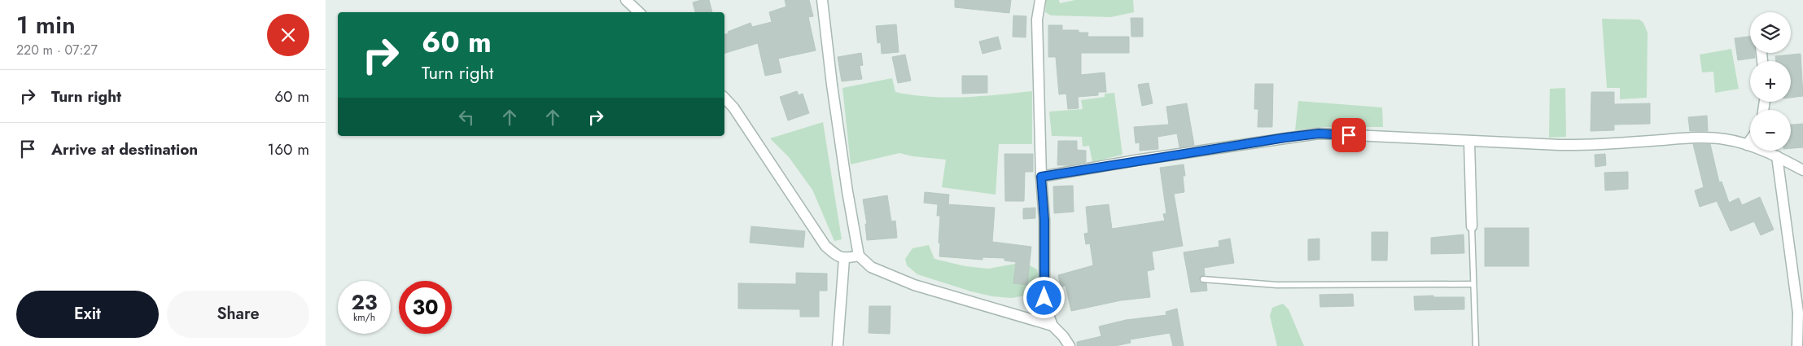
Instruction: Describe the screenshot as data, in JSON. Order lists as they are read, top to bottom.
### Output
{
  "page": {
    "heading": ["1 min", "220 m · 07:27"],
    "map_buttons": ["+", "−"],
    "turn": ["60 m", "Turn right"],
    "list": [
      {
        "name": "Turn right",
        "value": "60 m"
      },
      {
        "name": "Arrive at destination",
        "value": "160 m"
      }
    ],
    "speed": "23 km/h",
    "limit": "30",
    "buttons": ["Exit", "Share"]
  }
}
